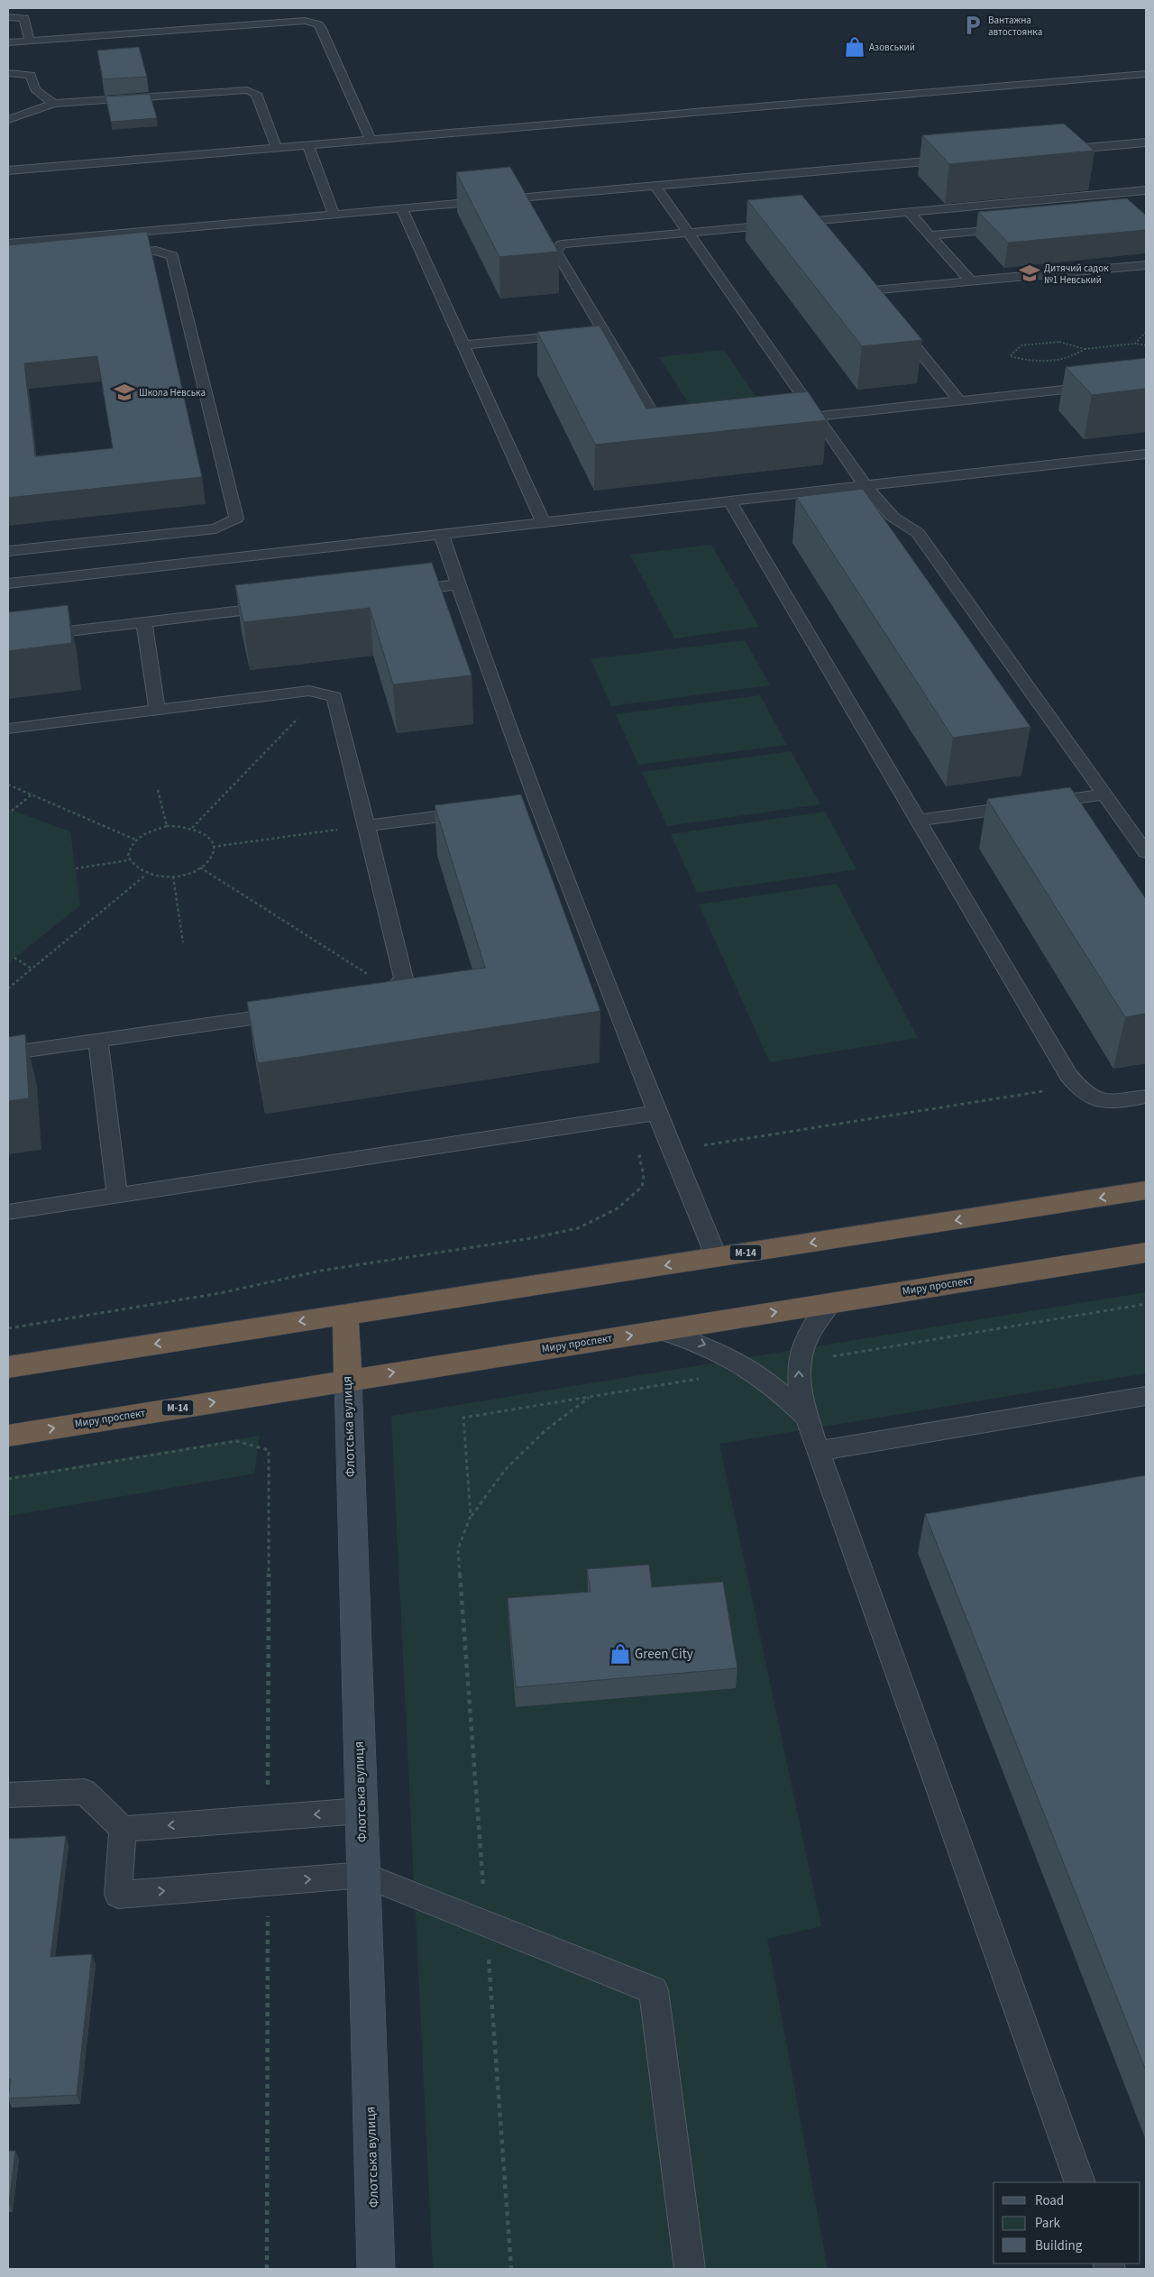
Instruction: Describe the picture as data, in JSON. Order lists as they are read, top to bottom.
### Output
{
  "streets": {
    "highway": ["М-14", "Миру проспект", "Флотська вулиця"]
  },
  "crossings": [
    ["М-14", "Флотська вулиця"],
    ["Миру проспект", "Флотська вулиця"]
  ],
  "places": {
    "parking": ["Вантажна автостоянка"],
    "shop": ["Азовський", "Green City"],
    "school or university": ["Дитячий садок №1 Невський", "Школа Невська"]
  },
  "legend": ["Road", "Park", "Building"]
}
